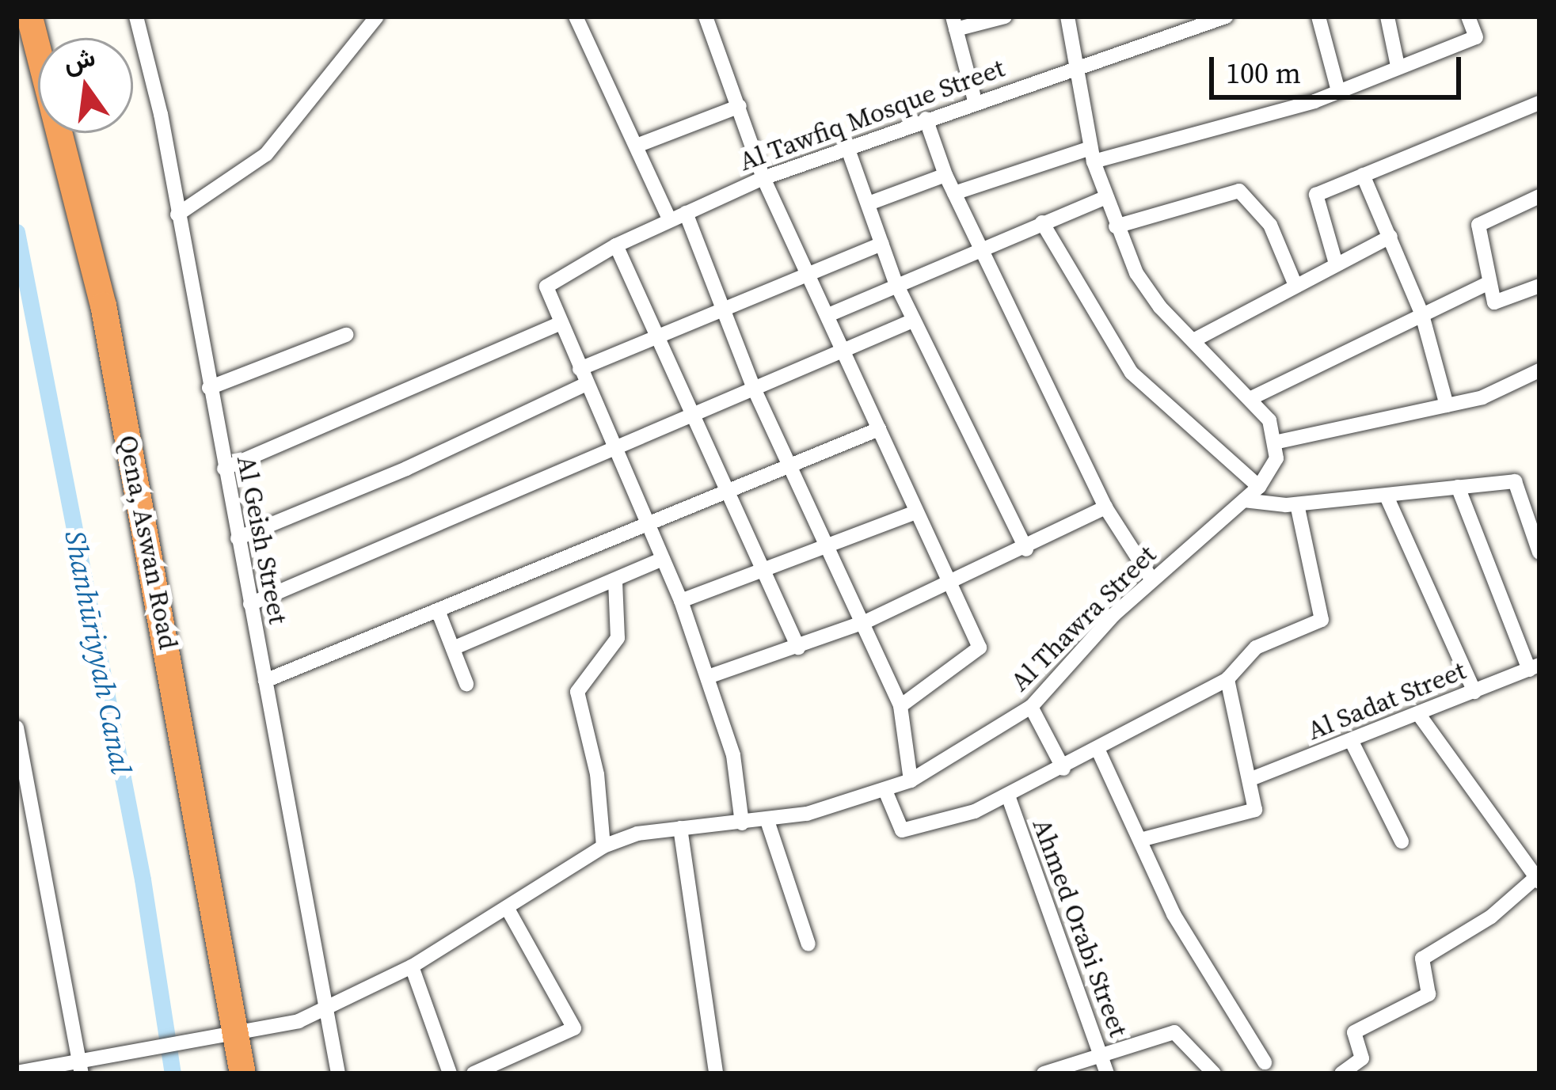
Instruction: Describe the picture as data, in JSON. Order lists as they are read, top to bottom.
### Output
{
  "streets": {
    "highway": ["Qena, Aswan Road"],
    "street": [
      "Al Tawfiq Mosque Street",
      "Al Geish Street",
      "Al Thawra Street",
      "Al Sadat Street",
      "Ahmed Orabi Street"
    ]
  },
  "crossings": [
    ["Al Geish Street", "Al Thawra Street"],
    ["Qena, Aswan Road", "Al Thawra Street"]
  ],
  "water": ["Shanhūriyyah Canal"],
  "scale_bar": "100 m",
  "north": "top"
}
